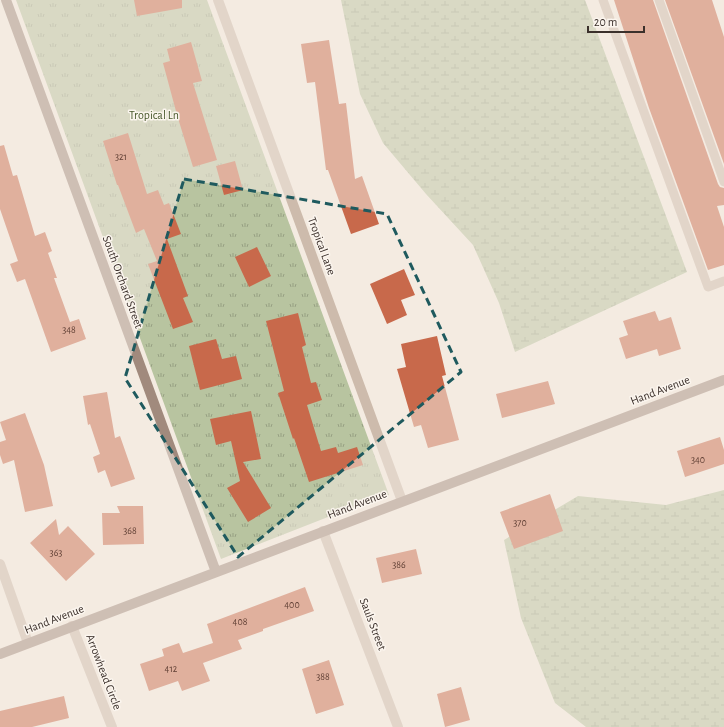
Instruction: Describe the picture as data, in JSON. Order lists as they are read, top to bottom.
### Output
{
  "streets": {
    "street": [
      "Tropical Lane",
      "South Orchard Street",
      "Hand Avenue",
      "Sauls Street",
      "Arrowhead Circle"
    ]
  },
  "crossings": [
    ["Tropical Lane", "Hand Avenue"],
    ["South Orchard Street", "Hand Avenue"],
    ["Hand Avenue", "Sauls Street"],
    ["Hand Avenue", "Arrowhead Circle"]
  ],
  "parks": ["Tropical Ln"],
  "house_numbers": [
    "321",
    "348",
    "340",
    "370",
    "368",
    "363",
    "386",
    "400",
    "408",
    "412",
    "388"
  ],
  "scale_bar": "20 m"
}
